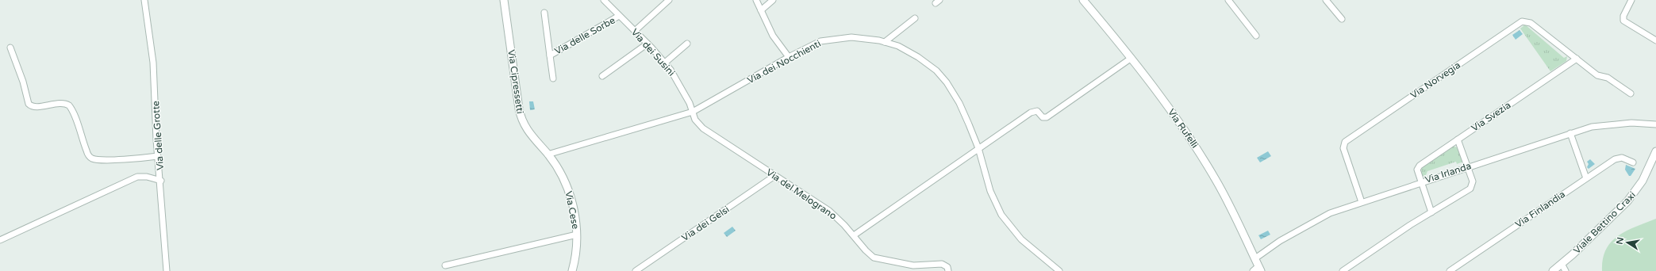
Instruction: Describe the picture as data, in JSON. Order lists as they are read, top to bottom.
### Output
{
  "streets": {
    "street": [
      "Via delle Sorbe",
      "Via dei Susini",
      "Via dei Nocchienti",
      "Via Norvegia",
      "Via Cipressetti",
      "Via Svezia",
      "Via Rufelli",
      "Via delle Grotte",
      "Via Irlanda",
      "Via del Melograno",
      "Via Finlandia",
      "Via Cese",
      "Viale Bettino Craxi",
      "Via dei Gelsi"
    ]
  },
  "crossings": [
    ["Via delle Sorbe", "Via dei Susini"],
    ["Via dei Susini", "Via dei Nocchienti"],
    ["Via dei Susini", "Via del Melograno"],
    ["Via dei Nocchienti", "Via Cipressetti"],
    ["Via dei Nocchienti", "Via del Melograno"],
    ["Via dei Nocchienti", "Via Cese"],
    ["Via Norvegia", "Via Svezia"],
    ["Via Norvegia", "Via Irlanda"],
    ["Via Cipressetti", "Via Cese"],
    ["Via Svezia", "Via Irlanda"],
    ["Via Rufelli", "Via Irlanda"],
    ["Via del Melograno", "Via dei Gelsi"]
  ],
  "north": "left"
}
